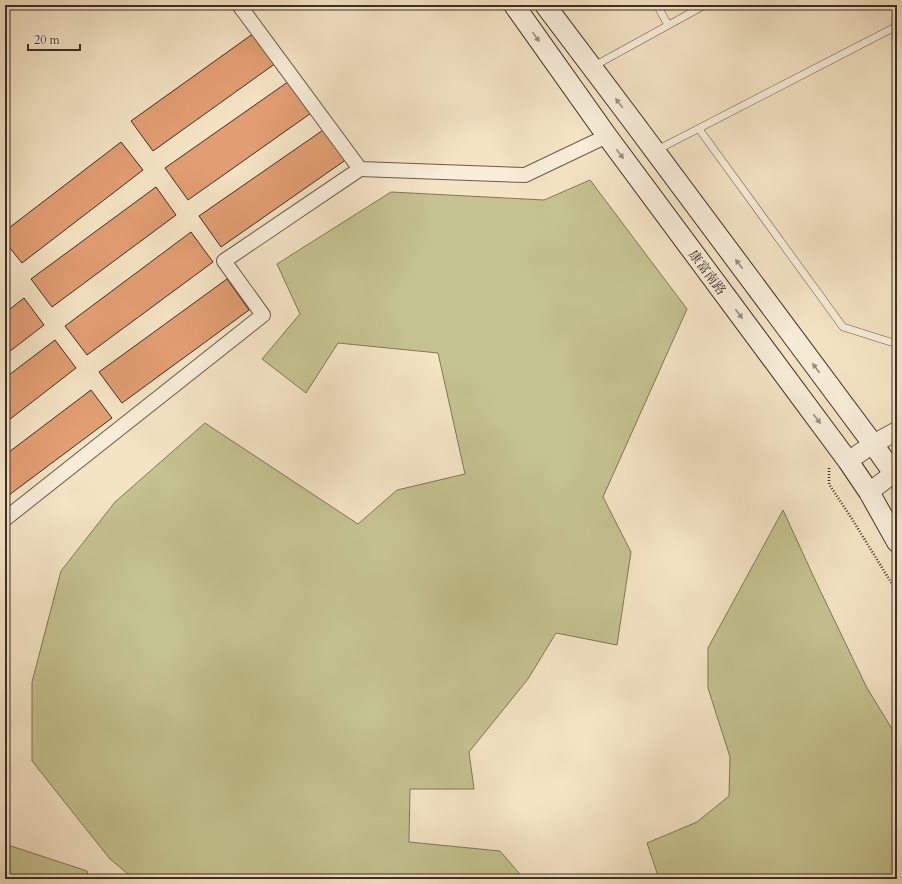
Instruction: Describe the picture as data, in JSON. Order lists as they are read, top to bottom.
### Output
{
  "streets": {
    "main road": ["康富南路"]
  },
  "scale_bar": "20 m"
}
